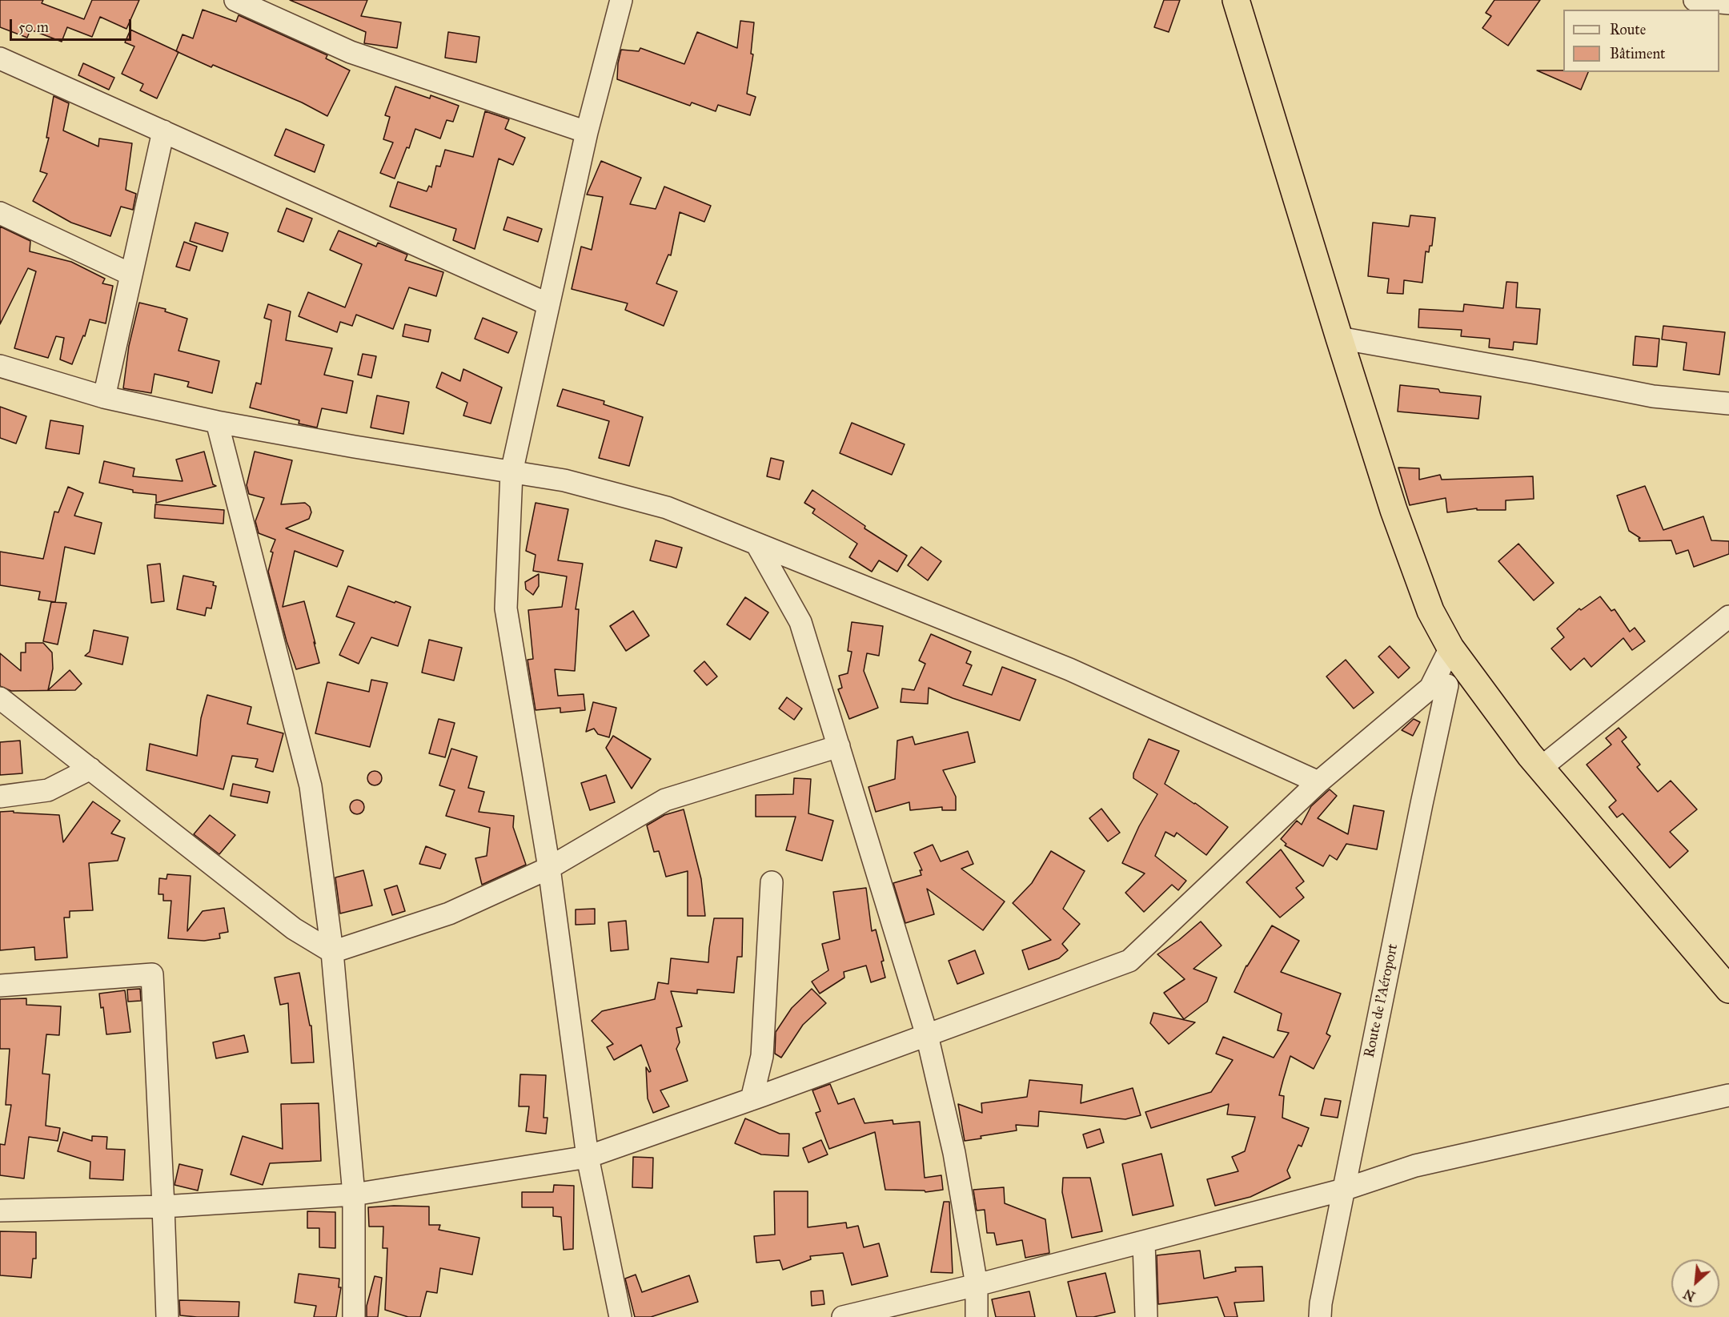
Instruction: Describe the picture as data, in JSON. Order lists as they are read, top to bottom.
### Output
{
  "streets": {
    "street": ["Route de l'Aéroport"]
  },
  "legend": ["Route", "Bâtiment"],
  "scale_bar": "50 m",
  "north": "bottom left"
}
